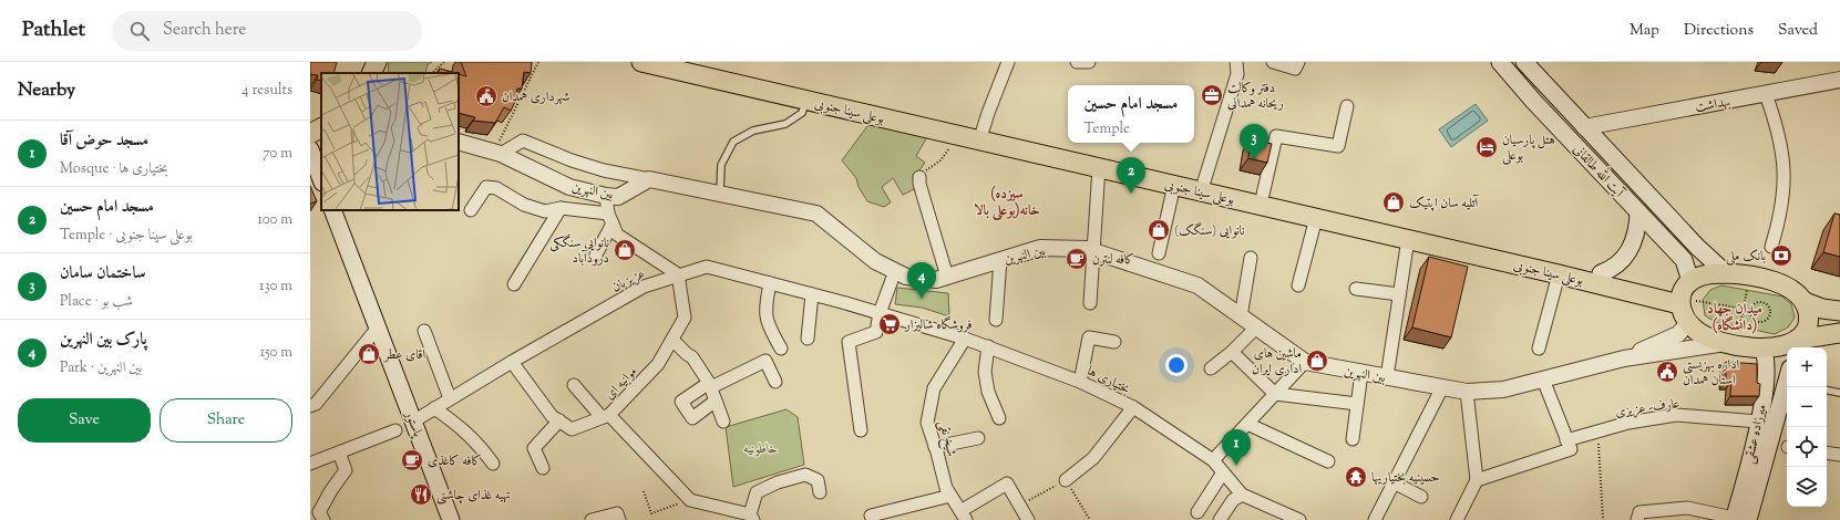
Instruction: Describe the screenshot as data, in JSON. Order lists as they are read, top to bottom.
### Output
{
  "streets": {
    "main road": [
      "بوعلی سینا جنوبی",
      "آیت الله طالقانی",
      "پاستور",
      "میرزاده عشقی"
    ],
    "street": [
      "بهداشت",
      "بین النهرین",
      "عزیزیان",
      "بختیاری ها",
      "موانیه ای",
      "عارف- عزیزی",
      "شیخ نقی"
    ]
  },
  "crossings": [
    ["بهداشت", "آیت الله طالقانی"],
    ["بوعلی سینا جنوبی", "آیت الله طالقانی"],
    ["عزیزیان", "بختیاری ها"],
    ["عزیزیان", "موانیه ای"],
    ["عزیزیان", "پاستور"],
    ["بختیاری ها", "شیخ نقی"],
    ["عارف- عزیزی", "میرزاده عشقی"]
  ],
  "districts": ["(سیزده خانه(بوعلی بالا", "میدان جهاد (دانشگاه)"],
  "parks": ["خاطونیه"],
  "places": {
    "office": ["دفتر وکالت ریحانه همدانی"],
    "public building": ["شهرداری همدان", "اداره بهزیستی استان همدان"],
    "hotel": ["هتل پارسیان بوعلی"],
    "shop": [
      "آتلیه سان اپتیک",
      "نانوایی (سنگک)",
      "نانوایی سنگکی درودآباد",
      "اقای عطر",
      "ماشین های اداری ایران"
    ],
    "bank": ["بانک ملی"],
    "cafe": ["کافه لنترن", "کافه کاغذی"],
    "supermarket": ["فروشگاه شالیزار"],
    "temple": ["حسینیه بختیاریها"],
    "restaurant": ["تهیه غذای چاشنی"]
  },
  "page": {
    "header": "Pathlet",
    "search": "Search here",
    "nav": ["Map", "Directions", "Saved"],
    "heading": ["Nearby", "4 results"],
    "popup": ["مسجد امام حسین", "Temple"],
    "list": [
      {
        "mark": "1",
        "name": "مسجد حوض آقا",
        "note": "Mosque · بختیاری ها",
        "value": "70 m"
      },
      {
        "mark": "2",
        "name": "مسجد امام حسین",
        "note": "Temple · بوعلی سینا جنوبی",
        "value": "100 m"
      },
      {
        "mark": "3",
        "name": "ساختمان سامان",
        "note": "Place · شب بو",
        "value": "130 m"
      },
      {
        "mark": "4",
        "name": "پارک بین النهرین",
        "note": "Park · بین النهرین",
        "value": "150 m"
      }
    ],
    "pins": [
      "3",
      "2",
      "4",
      "1"
    ],
    "map_buttons": ["+", "−"],
    "buttons": ["Save", "Share"]
  }
}
